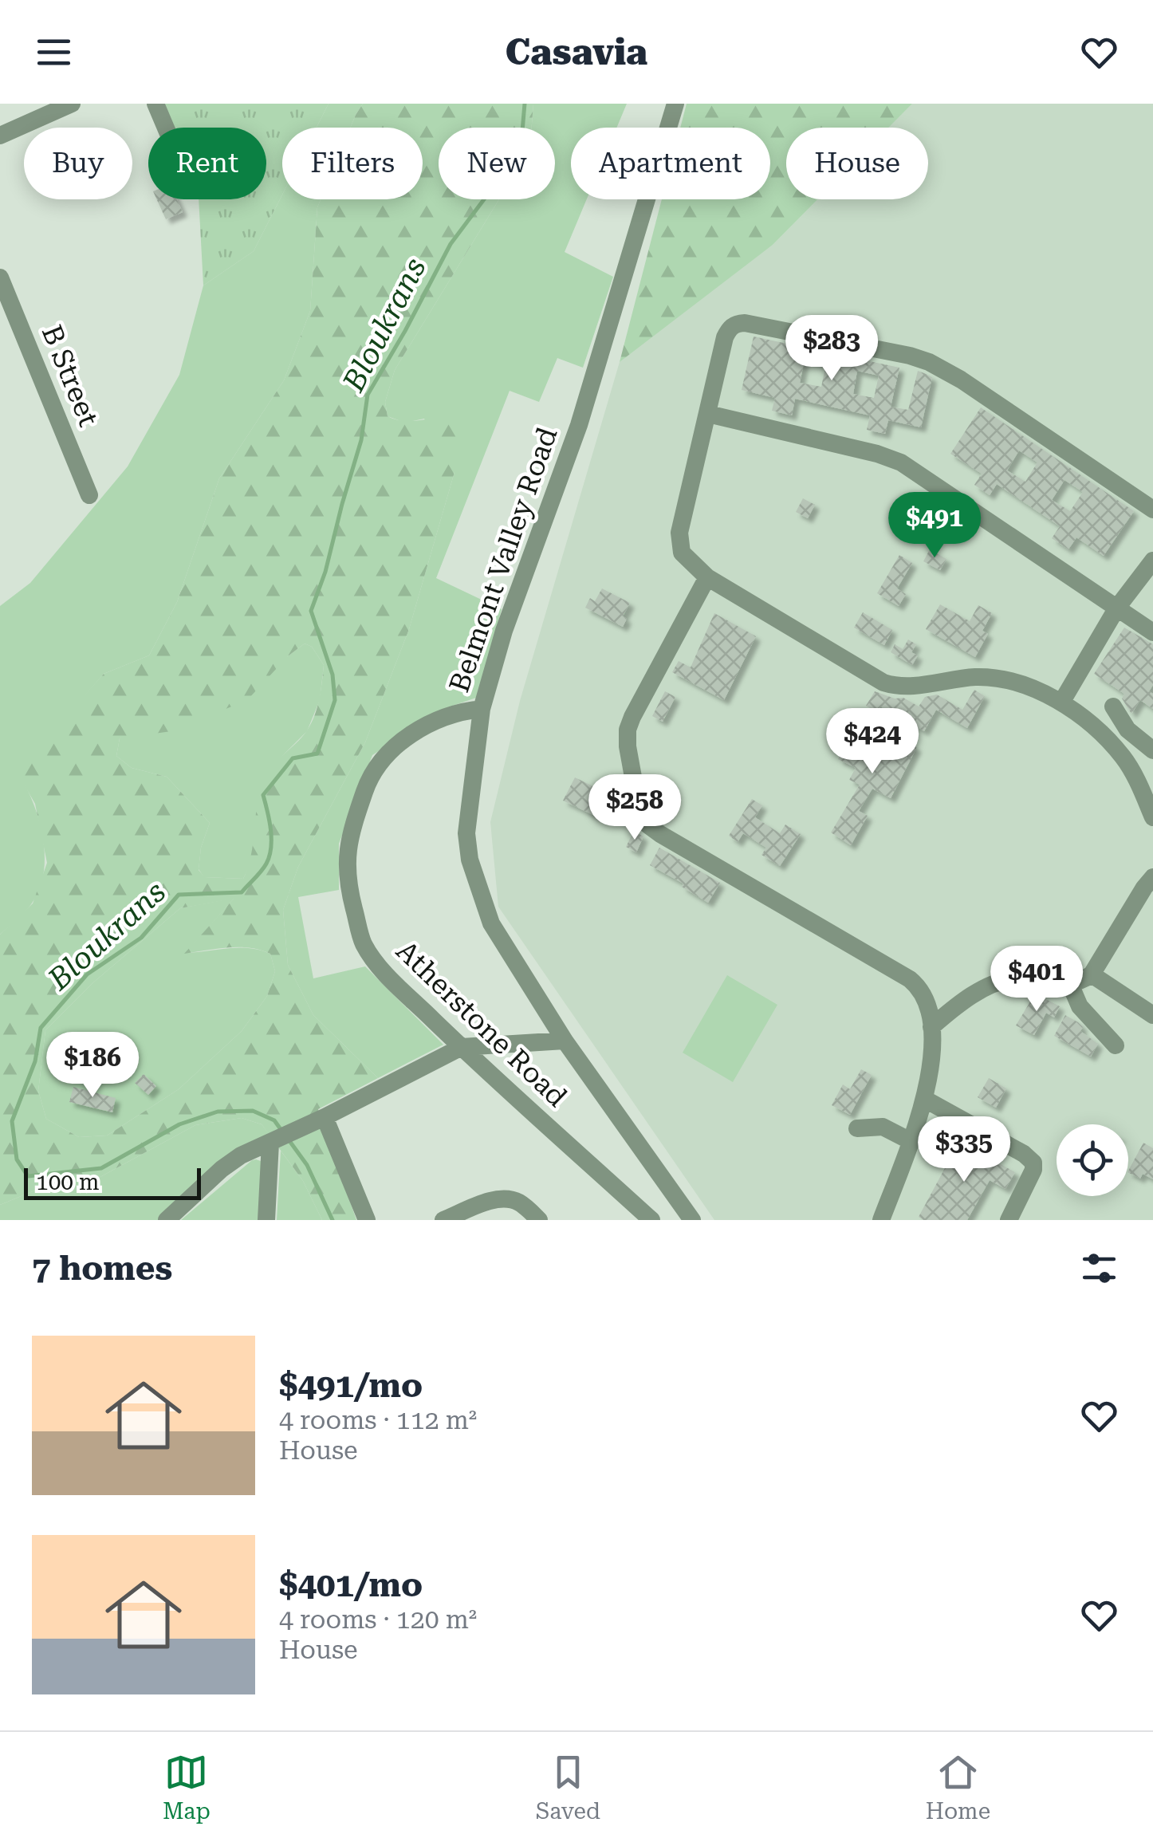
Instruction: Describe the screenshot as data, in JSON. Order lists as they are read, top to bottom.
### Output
{
  "streets": {
    "street": ["B Street", "Belmont Valley Road", "Atherstone Road"]
  },
  "crossings": [
    ["Belmont Valley Road", "Atherstone Road"]
  ],
  "water": ["Bloukrans"],
  "scale_bar": "100 m",
  "page": {
    "header": "Casavia",
    "chip": [
      "Buy",
      "Rent",
      "Filters",
      "New",
      "Apartment",
      "House"
    ],
    "price": [
      "$283",
      "$491",
      "$424",
      "$258",
      "$401",
      "$186",
      "$335"
    ],
    "scale": "100 m",
    "heading": "7 homes",
    "list": [
      {
        "name": "$491/mo",
        "note": "4 rooms · 112 m² · House"
      },
      {
        "name": "$401/mo",
        "note": "4 rooms · 120 m² · House"
      }
    ],
    "tabs": ["Map", "Saved", "Home"]
  }
}
